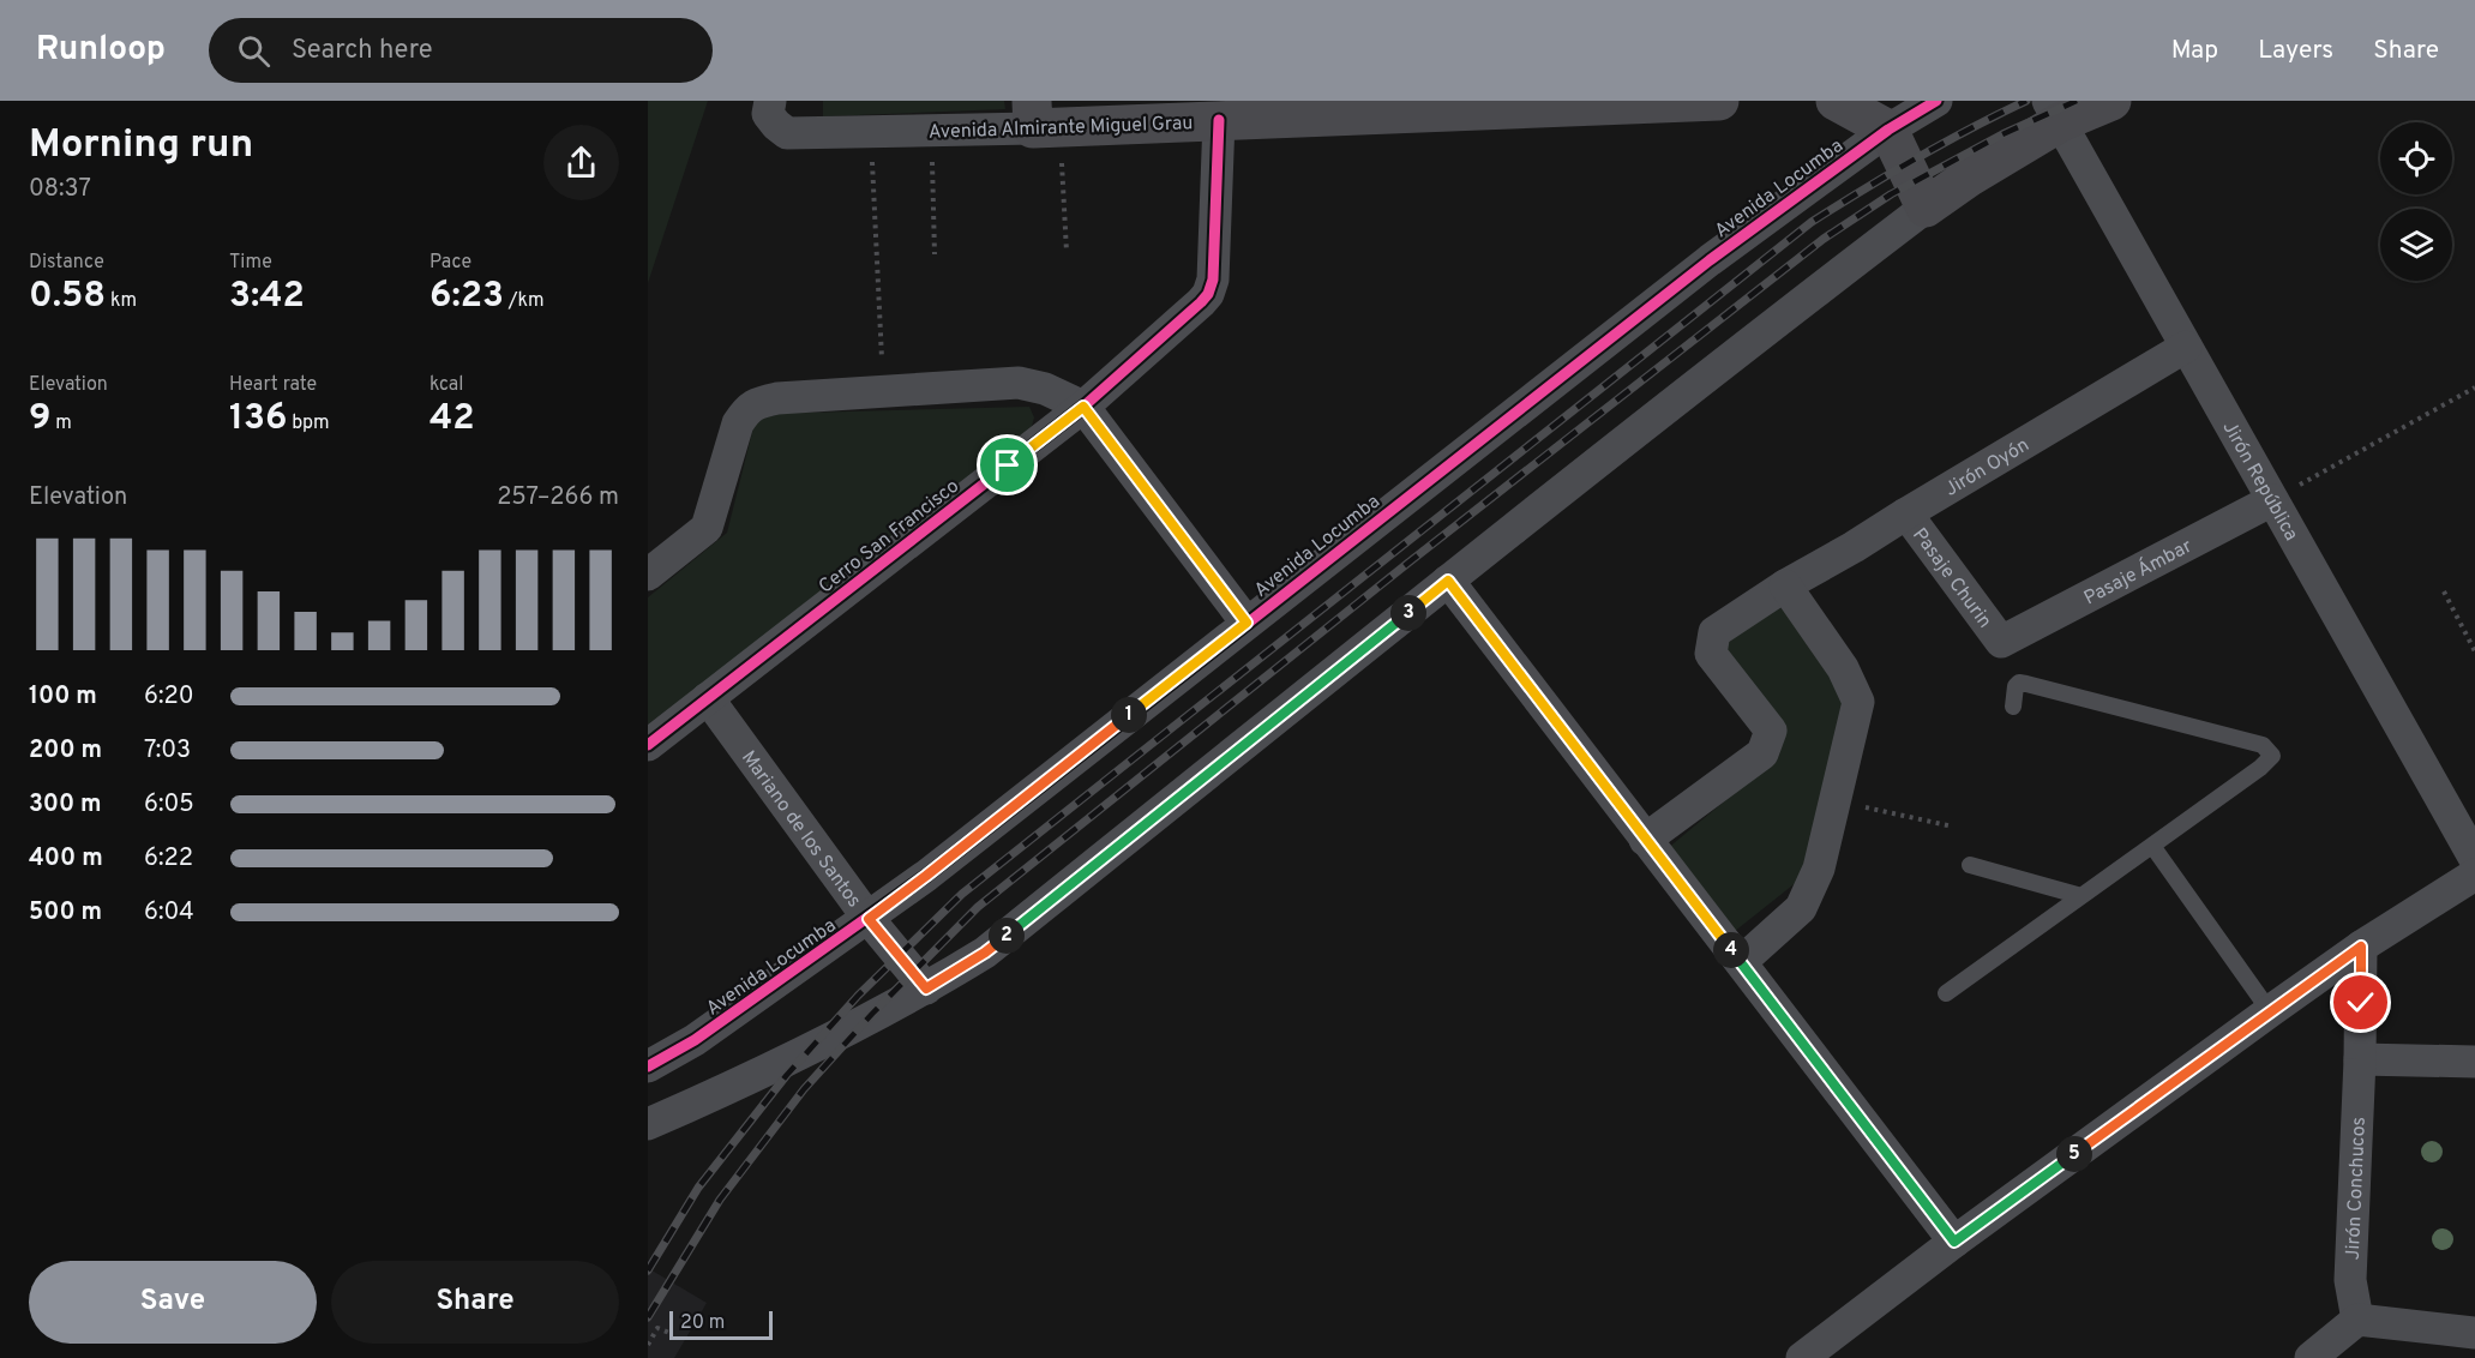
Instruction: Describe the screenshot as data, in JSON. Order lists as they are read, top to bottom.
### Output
{
  "streets": {
    "main road": ["Avenida Almirante Miguel Grau"],
    "street": [
      "Avenida Locumba",
      "Jirón Oyón",
      "Jirón República",
      "Cerro San Francisco",
      "Pasaje Ámbar",
      "Pasaje Churin",
      "Mariano de los Santos",
      "Jirón Conchucos"
    ]
  },
  "crossings": [
    ["Avenida Almirante Miguel Grau", "Cerro San Francisco"],
    ["Avenida Locumba", "Mariano de los Santos"],
    ["Jirón Oyón", "Jirón República"],
    ["Jirón Oyón", "Pasaje Churin"],
    ["Jirón República", "Pasaje Ámbar"],
    ["Cerro San Francisco", "Mariano de los Santos"],
    ["Pasaje Ámbar", "Pasaje Churin"]
  ],
  "scale_bar": "20 m",
  "page": {
    "header": "Runloop",
    "search": "Search here",
    "nav": ["Map", "Layers", "Share"],
    "heading": ["Morning run", "08:37"],
    "stats": [
      ["Distance", "0.58 km"],
      ["Time", "3:42"],
      ["Pace", "6:23 /km"],
      ["Elevation", "9 m"],
      ["Heart rate", "136 bpm"],
      ["kcal", "42"]
    ],
    "chart": ["Elevation", "257–266 m"],
    "pins": [
      "3",
      "1",
      "2",
      "4",
      "5"
    ],
    "list": [
      {
        "name": "100 m",
        "note": "6:20"
      },
      {
        "name": "200 m",
        "note": "7:03"
      },
      {
        "name": "300 m",
        "note": "6:05"
      },
      {
        "name": "400 m",
        "note": "6:22"
      },
      {
        "name": "500 m",
        "note": "6:04"
      }
    ],
    "buttons": ["Save", "Share"],
    "scale": "20 m"
  }
}
